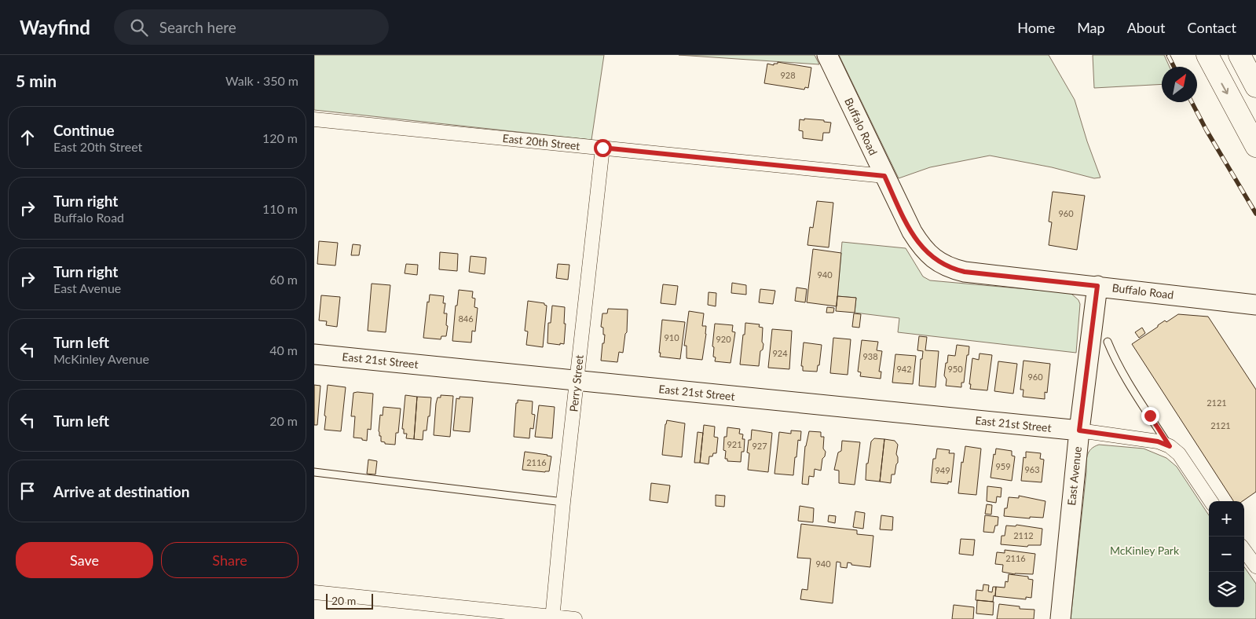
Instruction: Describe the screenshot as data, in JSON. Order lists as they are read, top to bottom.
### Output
{
  "streets": {
    "street": [
      "Buffalo Road",
      "East 20th Street",
      "East 21st Street",
      "Perry Street",
      "East Avenue"
    ]
  },
  "crossings": [
    ["Buffalo Road", "East 20th Street"],
    ["Buffalo Road", "East Avenue"],
    ["East 20th Street", "Perry Street"],
    ["East 21st Street", "Perry Street"],
    ["East 21st Street", "East Avenue"]
  ],
  "parks": ["McKinley Park"],
  "house_numbers": [
    "928",
    "960",
    "940",
    "846",
    "910",
    "920",
    "924",
    "938",
    "942",
    "950",
    "960",
    "2121",
    "2121",
    "921",
    "927",
    "2116",
    "959",
    "963",
    "949",
    "2112",
    "2116",
    "940"
  ],
  "scale_bar": "20 m",
  "north": "top right",
  "page": {
    "header": "Wayfind",
    "search": "Search here",
    "nav": [
      "Home",
      "Map",
      "About",
      "Contact"
    ],
    "heading": ["5 min", "Walk · 350 m"],
    "list": [
      ["Continue", "East 20th Street", "120 m"],
      ["Turn right", "Buffalo Road", "110 m"],
      ["Turn right", "East Avenue", "60 m"],
      ["Turn left", "McKinley Avenue", "40 m"],
      ["Turn left", "20 m"],
      "Arrive at destination"
    ],
    "map_buttons": ["+", "−"],
    "buttons": ["Save", "Share"],
    "scale": "20 m"
  }
}
